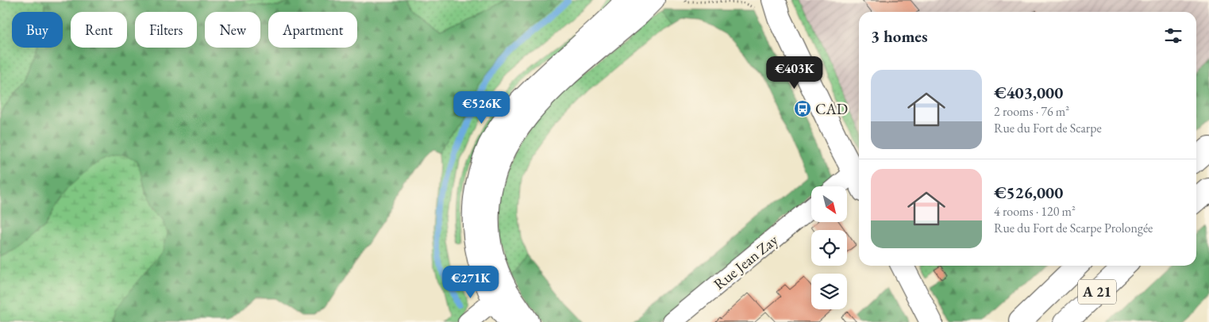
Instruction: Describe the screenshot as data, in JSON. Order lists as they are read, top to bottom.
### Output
{
  "streets": {
    "main road": ["A 21"],
    "street": ["Rue Jean Zay"]
  },
  "places": {
    "bus stop": ["CAD"]
  },
  "north": "bottom right",
  "page": {
    "chip": [
      "Buy",
      "Rent",
      "Filters",
      "New",
      "Apartment"
    ],
    "heading": "3 homes",
    "price": ["€403K", "€526K", "€271K"],
    "list": [
      {
        "name": "€403,000",
        "note": "2 rooms · 76 m² · Rue du Fort de Scarpe"
      },
      {
        "name": "€526,000",
        "note": "4 rooms · 120 m² · Rue du Fort de Scarpe Prolongée"
      }
    ]
  }
}
